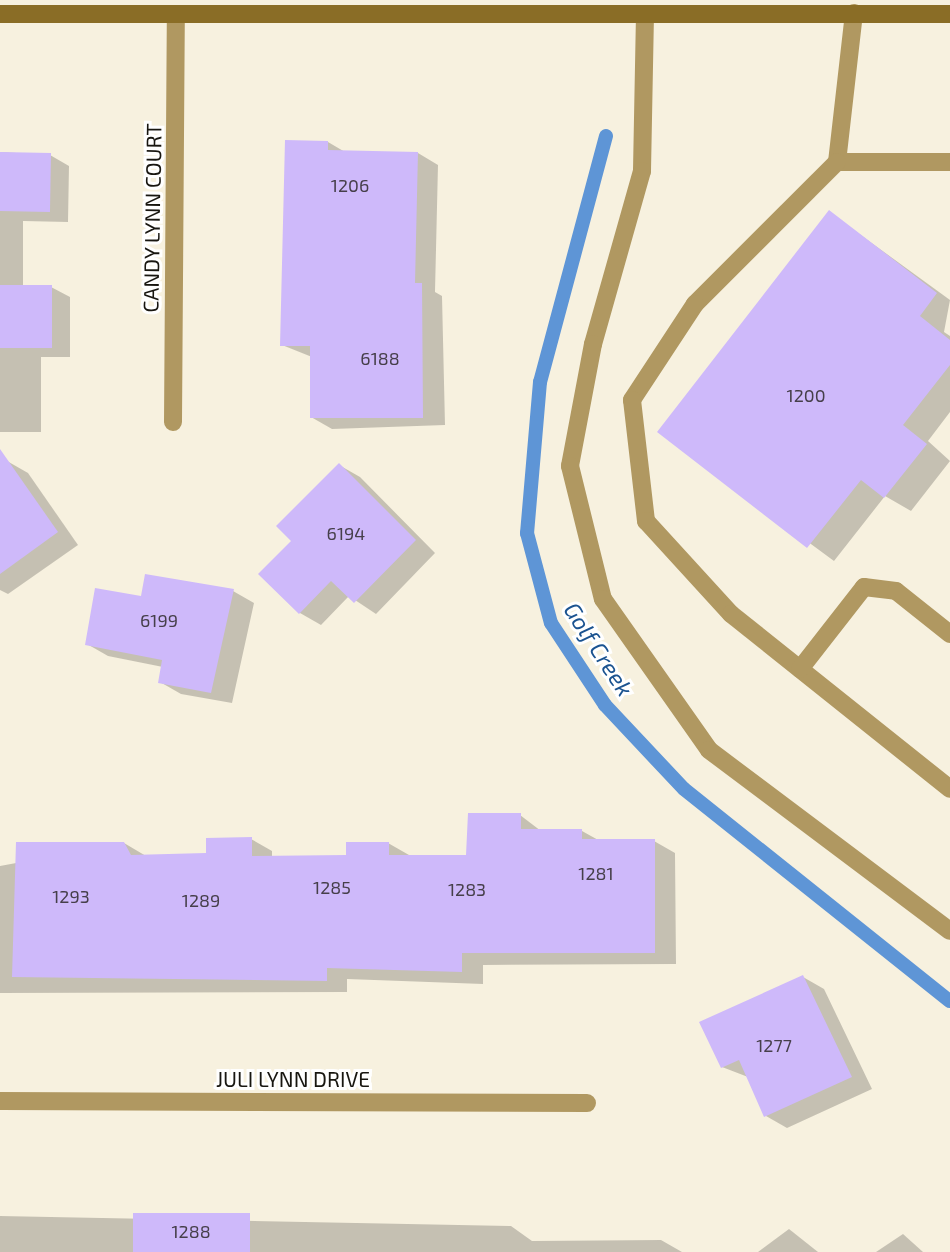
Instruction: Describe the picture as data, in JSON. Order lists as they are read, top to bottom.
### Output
{
  "streets": {
    "street": ["CANDY LYNN COURT", "JULI LYNN DRIVE"]
  },
  "water": ["Golf Creek"],
  "house_numbers": [
    "1206",
    "6188",
    "1200",
    "6194",
    "6199",
    "1281",
    "1285",
    "1283",
    "1293",
    "1289",
    "1277",
    "1288"
  ]
}
